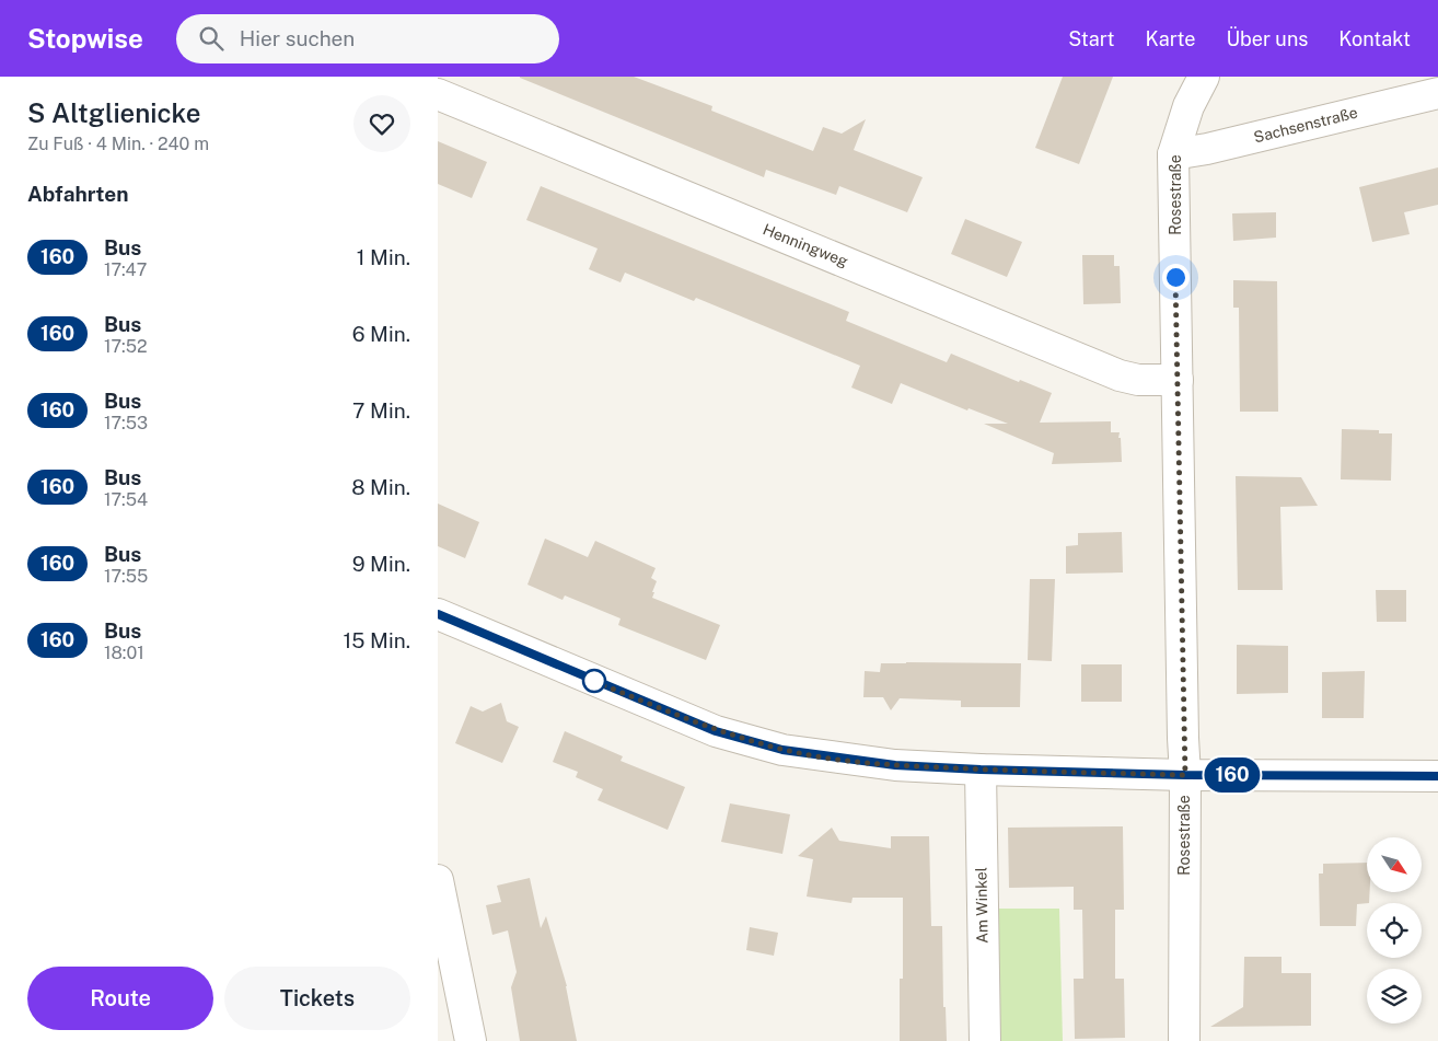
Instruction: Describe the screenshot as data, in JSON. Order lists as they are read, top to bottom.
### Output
{
  "streets": {
    "street": [
      "Sachsenstraße",
      "Rosestraße",
      "Henningweg",
      "Am Winkel"
    ]
  },
  "crossings": [
    ["Sachsenstraße", "Rosestraße"],
    ["Rosestraße", "Henningweg"]
  ],
  "lines": ["bus line 160"],
  "north": "bottom right",
  "page": {
    "header": "Stopwise",
    "search": "Hier suchen",
    "nav": [
      "Start",
      "Karte",
      "Über uns",
      "Kontakt"
    ],
    "heading": [
      ["S Altglienicke", "Zu Fuß · 4 Min. · 240 m"],
      "Abfahrten"
    ],
    "on_map": "160",
    "list": [
      {
        "mark": "160",
        "name": "Bus",
        "note": "17:47",
        "value": "1 Min."
      },
      {
        "mark": "160",
        "name": "Bus",
        "note": "17:52",
        "value": "6 Min."
      },
      {
        "mark": "160",
        "name": "Bus",
        "note": "17:53",
        "value": "7 Min."
      },
      {
        "mark": "160",
        "name": "Bus",
        "note": "17:54",
        "value": "8 Min."
      },
      {
        "mark": "160",
        "name": "Bus",
        "note": "17:55",
        "value": "9 Min."
      },
      {
        "mark": "160",
        "name": "Bus",
        "note": "18:01",
        "value": "15 Min."
      }
    ],
    "buttons": ["Route", "Tickets"]
  }
}
